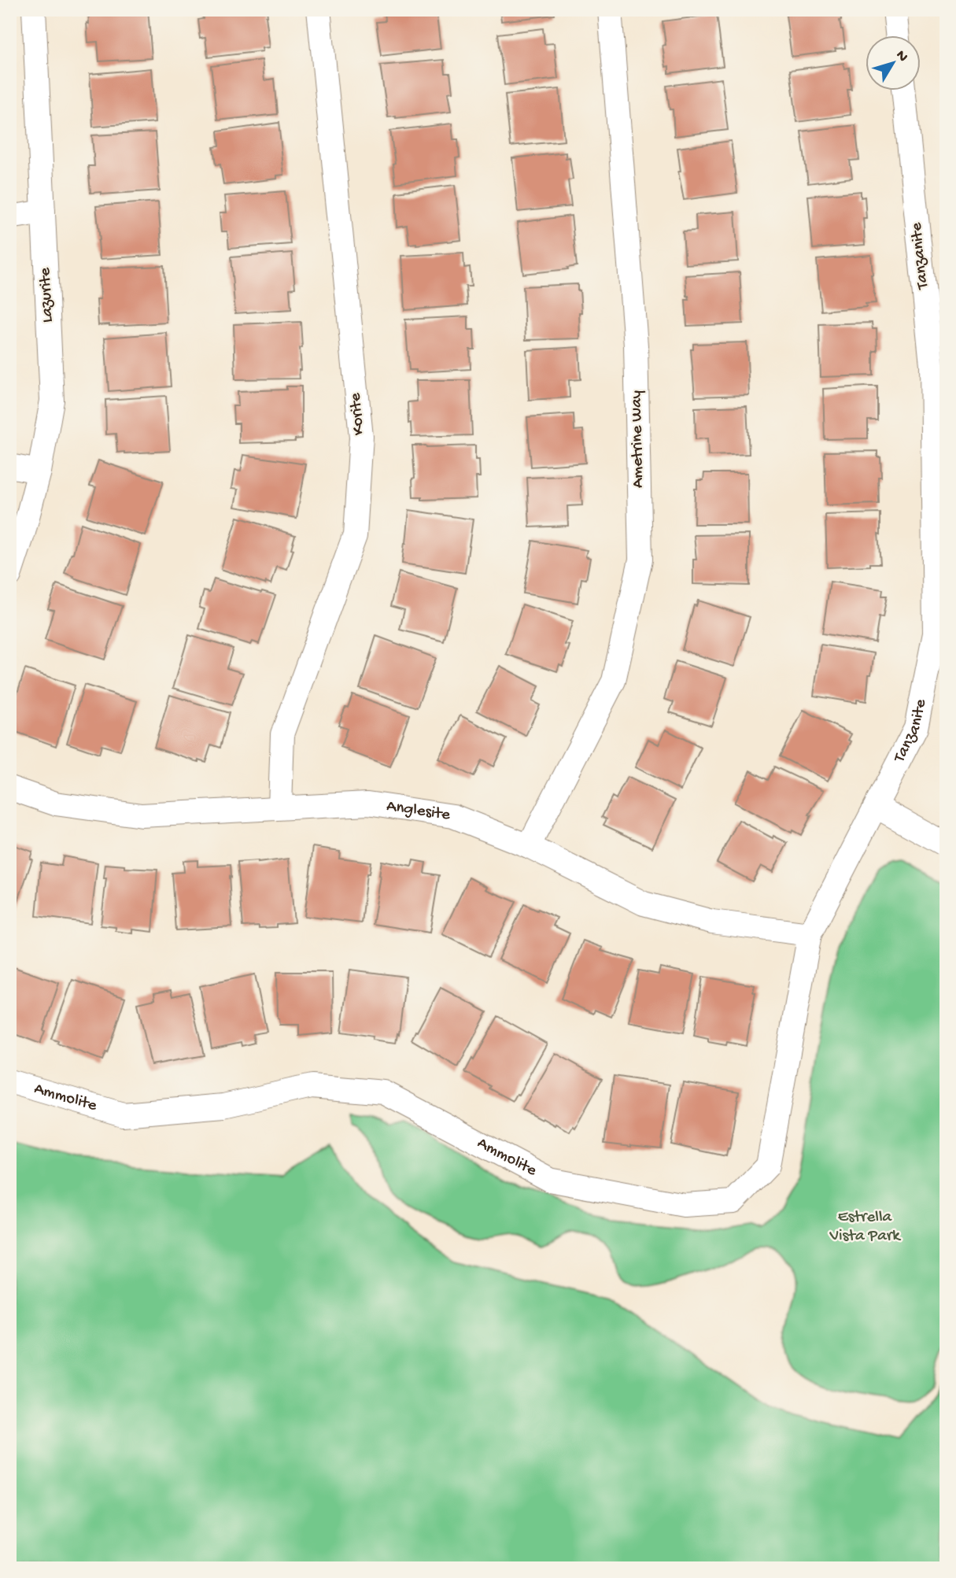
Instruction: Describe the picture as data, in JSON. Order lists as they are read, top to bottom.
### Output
{
  "streets": {
    "street": [
      "Tanzanite",
      "Lazurite",
      "Korite",
      "Ametrine Way",
      "Anglesite",
      "Ammolite"
    ]
  },
  "crossings": [
    ["Tanzanite", "Anglesite"],
    ["Tanzanite", "Ammolite"],
    ["Korite", "Anglesite"],
    ["Ametrine Way", "Anglesite"],
    ["Anglesite", "Ammolite"]
  ],
  "parks": ["Estrella Vista Park"],
  "north": "top right"
}
